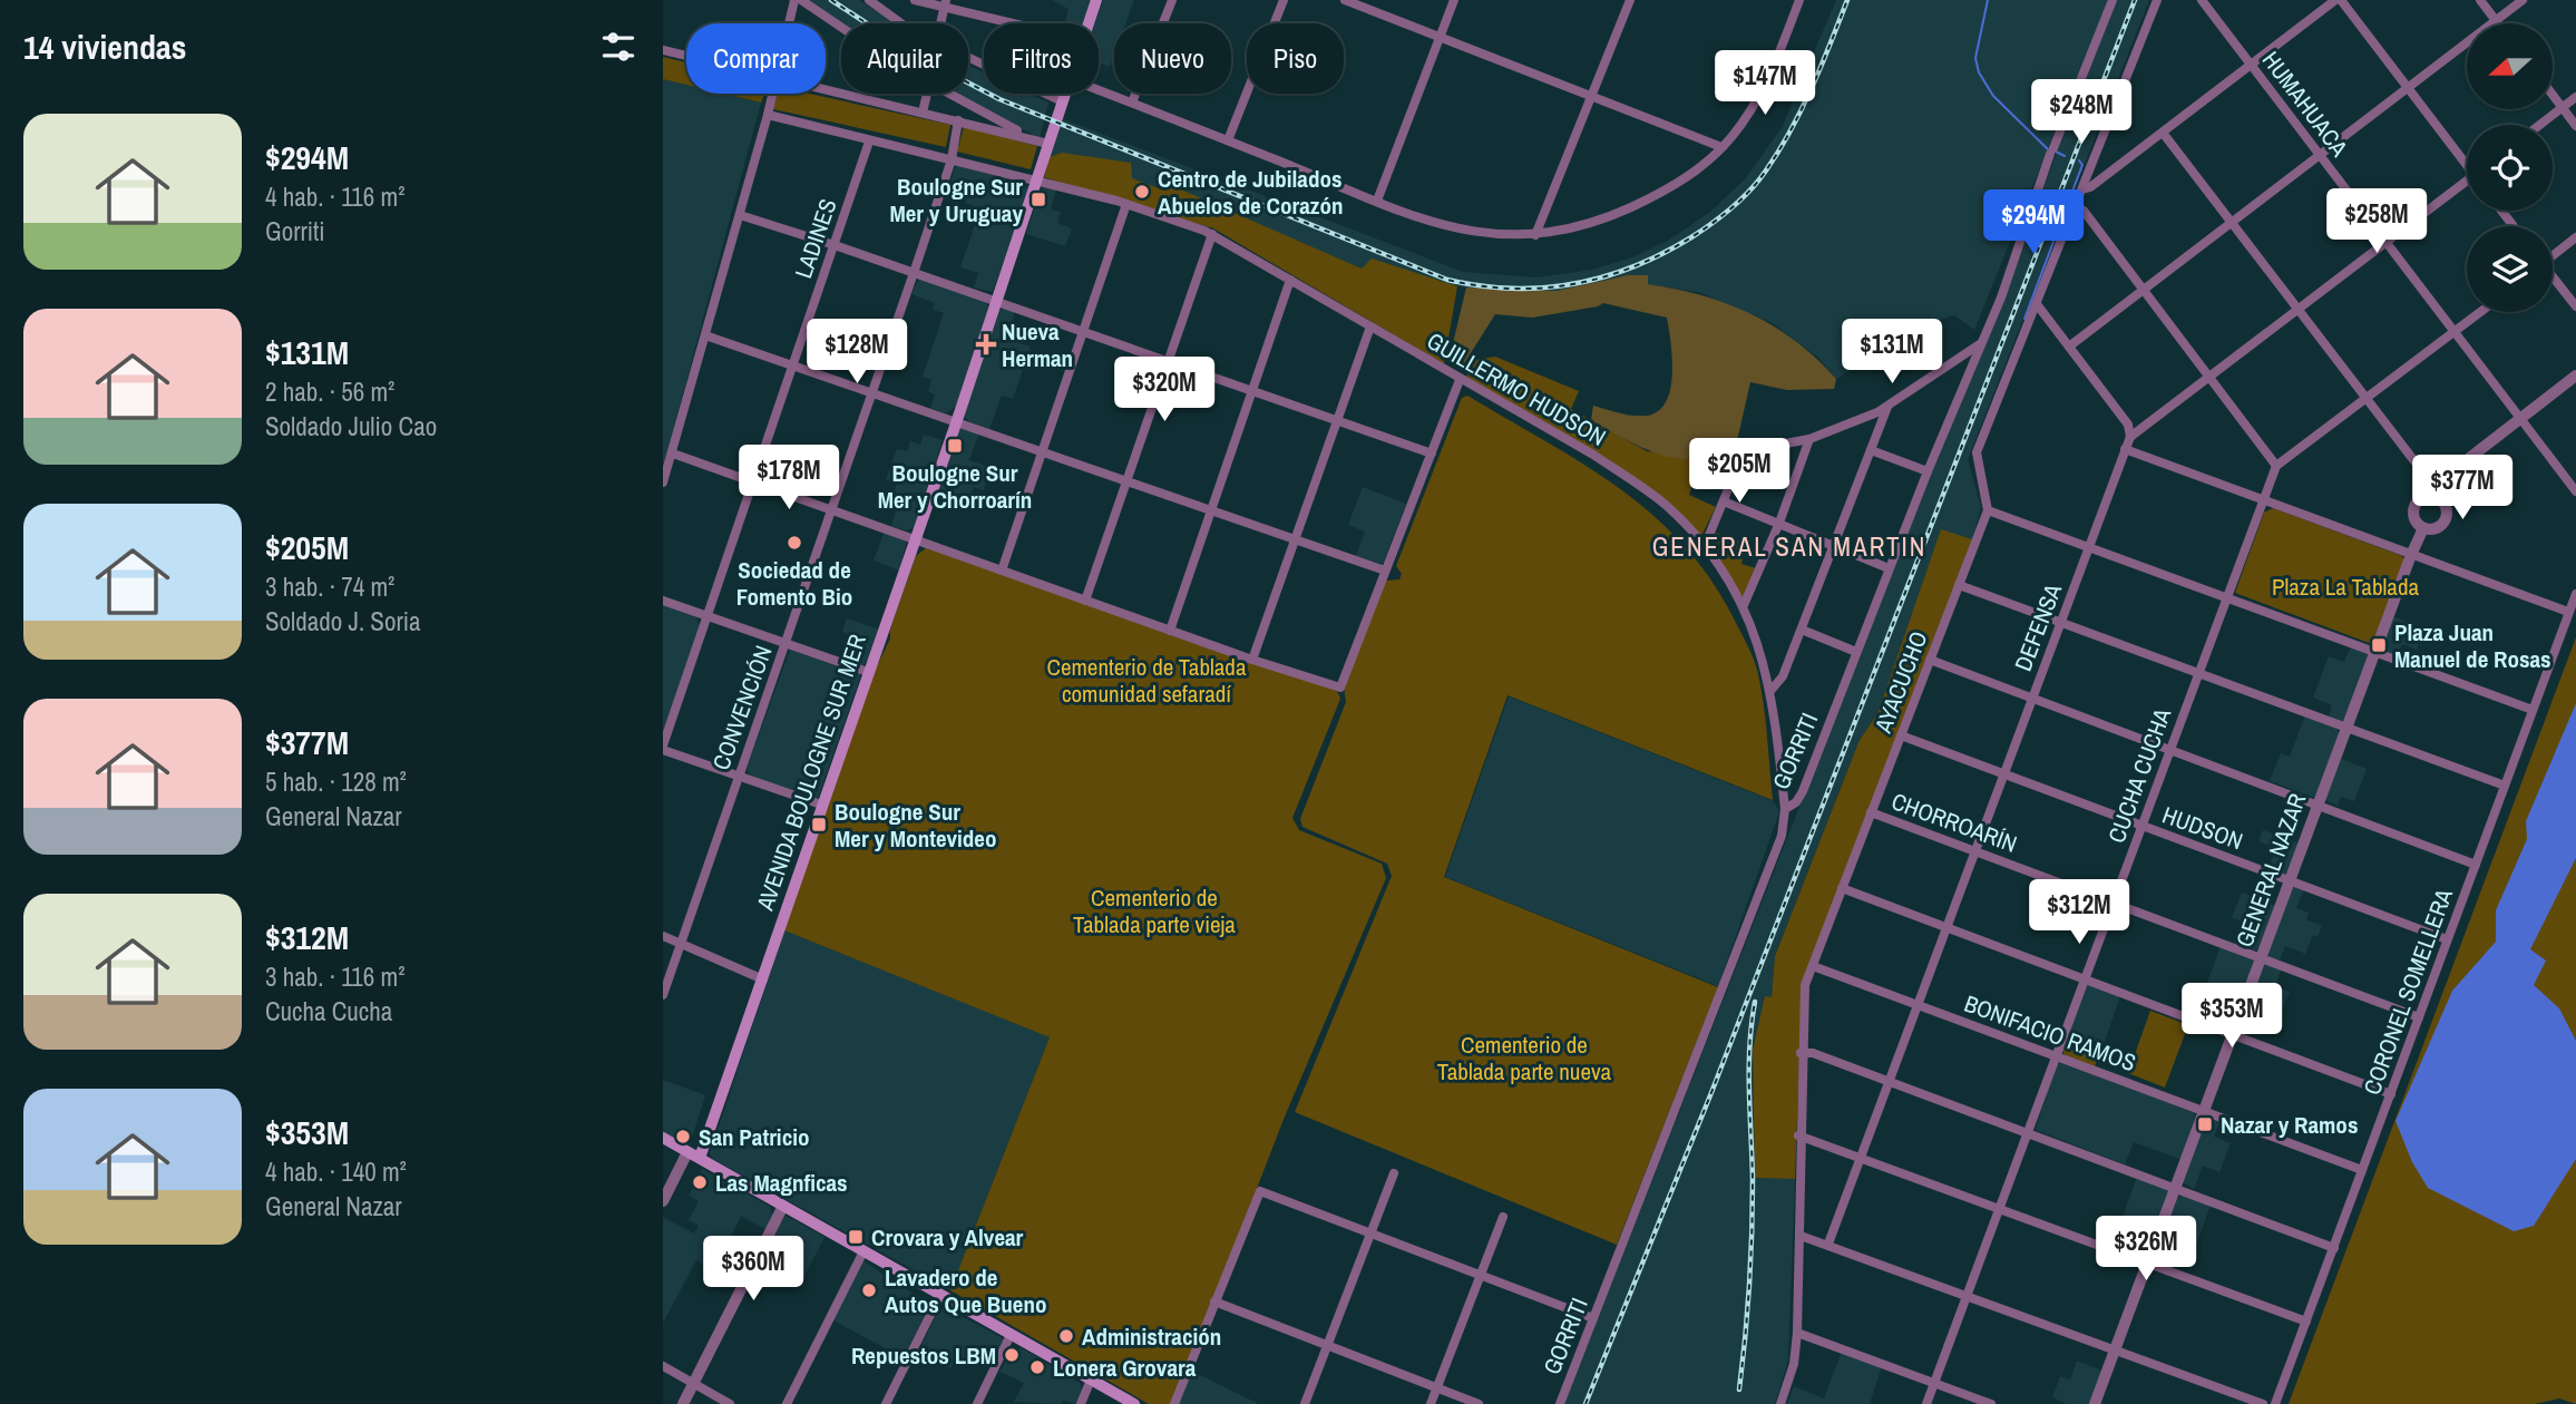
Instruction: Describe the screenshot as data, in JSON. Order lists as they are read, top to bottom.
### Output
{
  "streets": {
    "main road": ["AVENIDA BOULOGNE SUR MER"],
    "street": [
      "HUMAHUACA",
      "LADINES",
      "GUILLERMO HUDSON",
      "DEFENSA",
      "AYACUCHO",
      "CONVENCIÓN",
      "GORRITI",
      "CUCHA CUCHA",
      "CHORROARÍN",
      "HUDSON",
      "GENERAL NAZAR",
      "CORONEL SOMELLERA",
      "BONIFACIO RAMOS"
    ]
  },
  "crossings": [
    ["HUMAHUACA", "DEFENSA"],
    ["LADINES", "GUILLERMO HUDSON"],
    ["GUILLERMO HUDSON", "CONVENCIÓN"],
    ["GUILLERMO HUDSON", "GORRITI"],
    ["GUILLERMO HUDSON", "AVENIDA BOULOGNE SUR MER"],
    ["DEFENSA", "CHORROARÍN"],
    ["DEFENSA", "HUDSON"],
    ["DEFENSA", "BONIFACIO RAMOS"],
    ["AYACUCHO", "CHORROARÍN"],
    ["AYACUCHO", "HUDSON"],
    ["AYACUCHO", "BONIFACIO RAMOS"],
    ["CUCHA CUCHA", "CHORROARÍN"],
    ["CUCHA CUCHA", "HUDSON"],
    ["CUCHA CUCHA", "BONIFACIO RAMOS"],
    ["CHORROARÍN", "GENERAL NAZAR"],
    ["CHORROARÍN", "CORONEL SOMELLERA"],
    ["HUDSON", "GENERAL NAZAR"],
    ["HUDSON", "CORONEL SOMELLERA"],
    ["GENERAL NAZAR", "BONIFACIO RAMOS"],
    ["CORONEL SOMELLERA", "BONIFACIO RAMOS"]
  ],
  "districts": ["GENERAL SAN MARTIN"],
  "parks": [
    "Plaza La Tablada",
    "Cementerio de Tablada comunidad sefaradí",
    "Cementerio de Tablada parte vieja",
    "Cementerio de Tablada parte nueva"
  ],
  "places": {
    "other": [
      "Centro de Jubilados Abuelos de Corazón",
      "Sociedad de Fomento Bio",
      "San Patricio",
      "Las Magnficas",
      "Lavadero de Autos Que Bueno",
      "Administración",
      "Repuestos LBM",
      "Lonera Grovara"
    ],
    "transit": [
      "Boulogne Sur Mer y Uruguay",
      "Boulogne Sur Mer y Chorroarín",
      "Plaza Juan Manuel de Rosas",
      "Boulogne Sur Mer y Montevideo",
      "Nazar y Ramos",
      "Crovara y Alvear"
    ],
    "health": ["Nueva Herman"]
  },
  "north": "left",
  "page": {
    "heading": "14 viviendas",
    "chip": [
      "Comprar",
      "Alquilar",
      "Filtros",
      "Nuevo",
      "Piso"
    ],
    "price": [
      "$147M",
      "$248M",
      "$258M",
      "$294M",
      "$128M",
      "$131M",
      "$320M",
      "$205M",
      "$178M",
      "$377M",
      "$312M",
      "$353M",
      "$326M",
      "$360M"
    ],
    "list": [
      {
        "name": "$294M",
        "note": "4 hab. · 116 m² · Gorriti"
      },
      {
        "name": "$131M",
        "note": "2 hab. · 56 m² · Soldado Julio Cao"
      },
      {
        "name": "$205M",
        "note": "3 hab. · 74 m² · Soldado J. Soria"
      },
      {
        "name": "$377M",
        "note": "5 hab. · 128 m² · General Nazar"
      },
      {
        "name": "$312M",
        "note": "3 hab. · 116 m² · Cucha Cucha"
      },
      {
        "name": "$353M",
        "note": "4 hab. · 140 m² · General Nazar"
      }
    ]
  }
}
